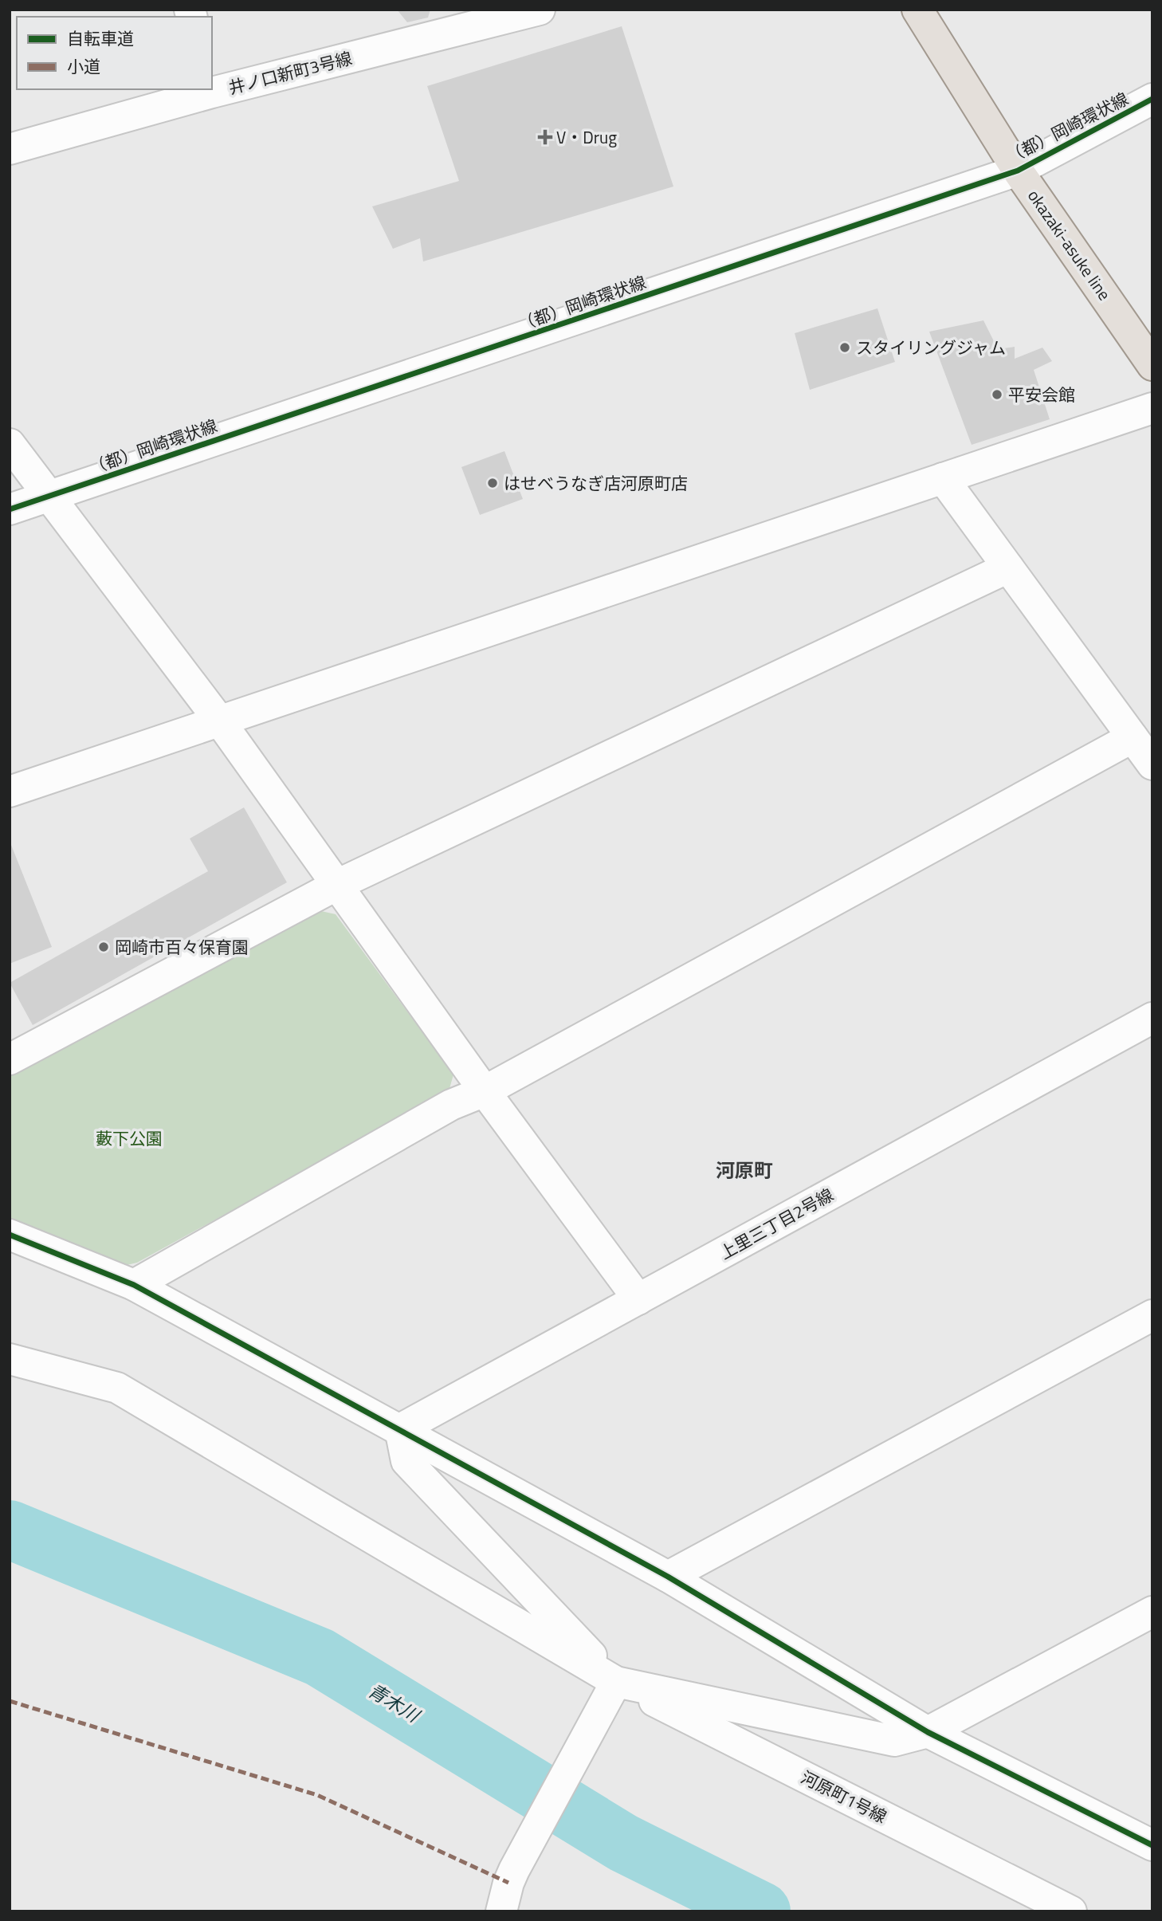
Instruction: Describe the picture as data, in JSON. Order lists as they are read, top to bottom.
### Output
{
  "streets": {
    "main road": ["okazaki-asuke line"],
    "street": [
      "井ノ口新町3号線",
      "（都）岡崎環状線",
      "上里三丁目2号線",
      "河原町1号線"
    ]
  },
  "crossings": [
    ["（都）岡崎環状線", "okazaki-asuke line"]
  ],
  "districts": ["河原町"],
  "water": ["青木川"],
  "parks": ["藪下公園"],
  "places": {
    "health": ["V・Drug"],
    "other": [
      "スタイリングジャム",
      "平安会館",
      "はせべうなぎ店河原町店",
      "岡崎市百々保育園"
    ]
  },
  "legend": ["自転車道", "小道"]
}
